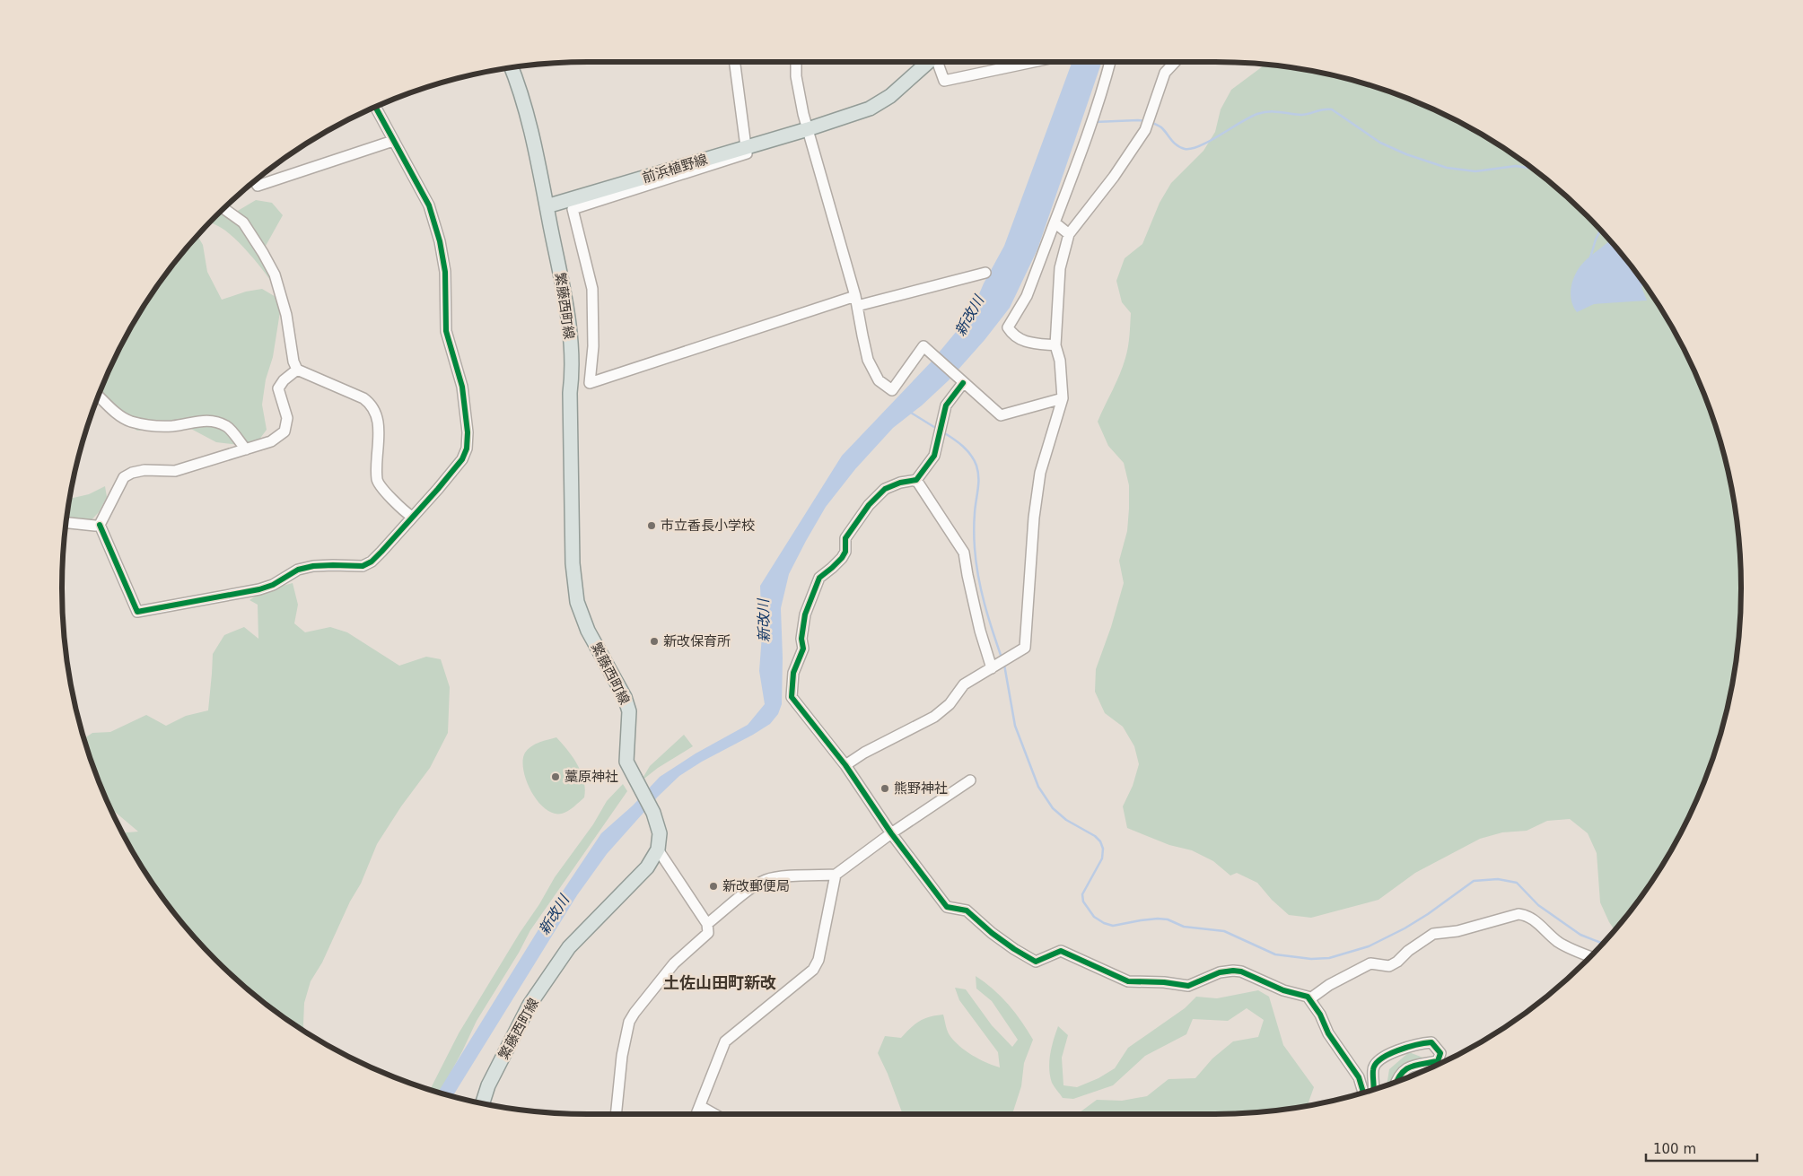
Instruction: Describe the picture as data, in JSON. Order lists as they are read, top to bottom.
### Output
{
  "streets": {
    "main road": ["前浜植野線", "繁藤西町線"]
  },
  "crossings": [
    ["前浜植野線", "繁藤西町線"]
  ],
  "districts": ["土佐山田町新改"],
  "water": ["新改川"],
  "places": [
    "市立香長小学校",
    "新改保育所",
    "藁原神社",
    "熊野神社",
    "新改郵便局"
  ],
  "scale_bar": "100 m"
}
